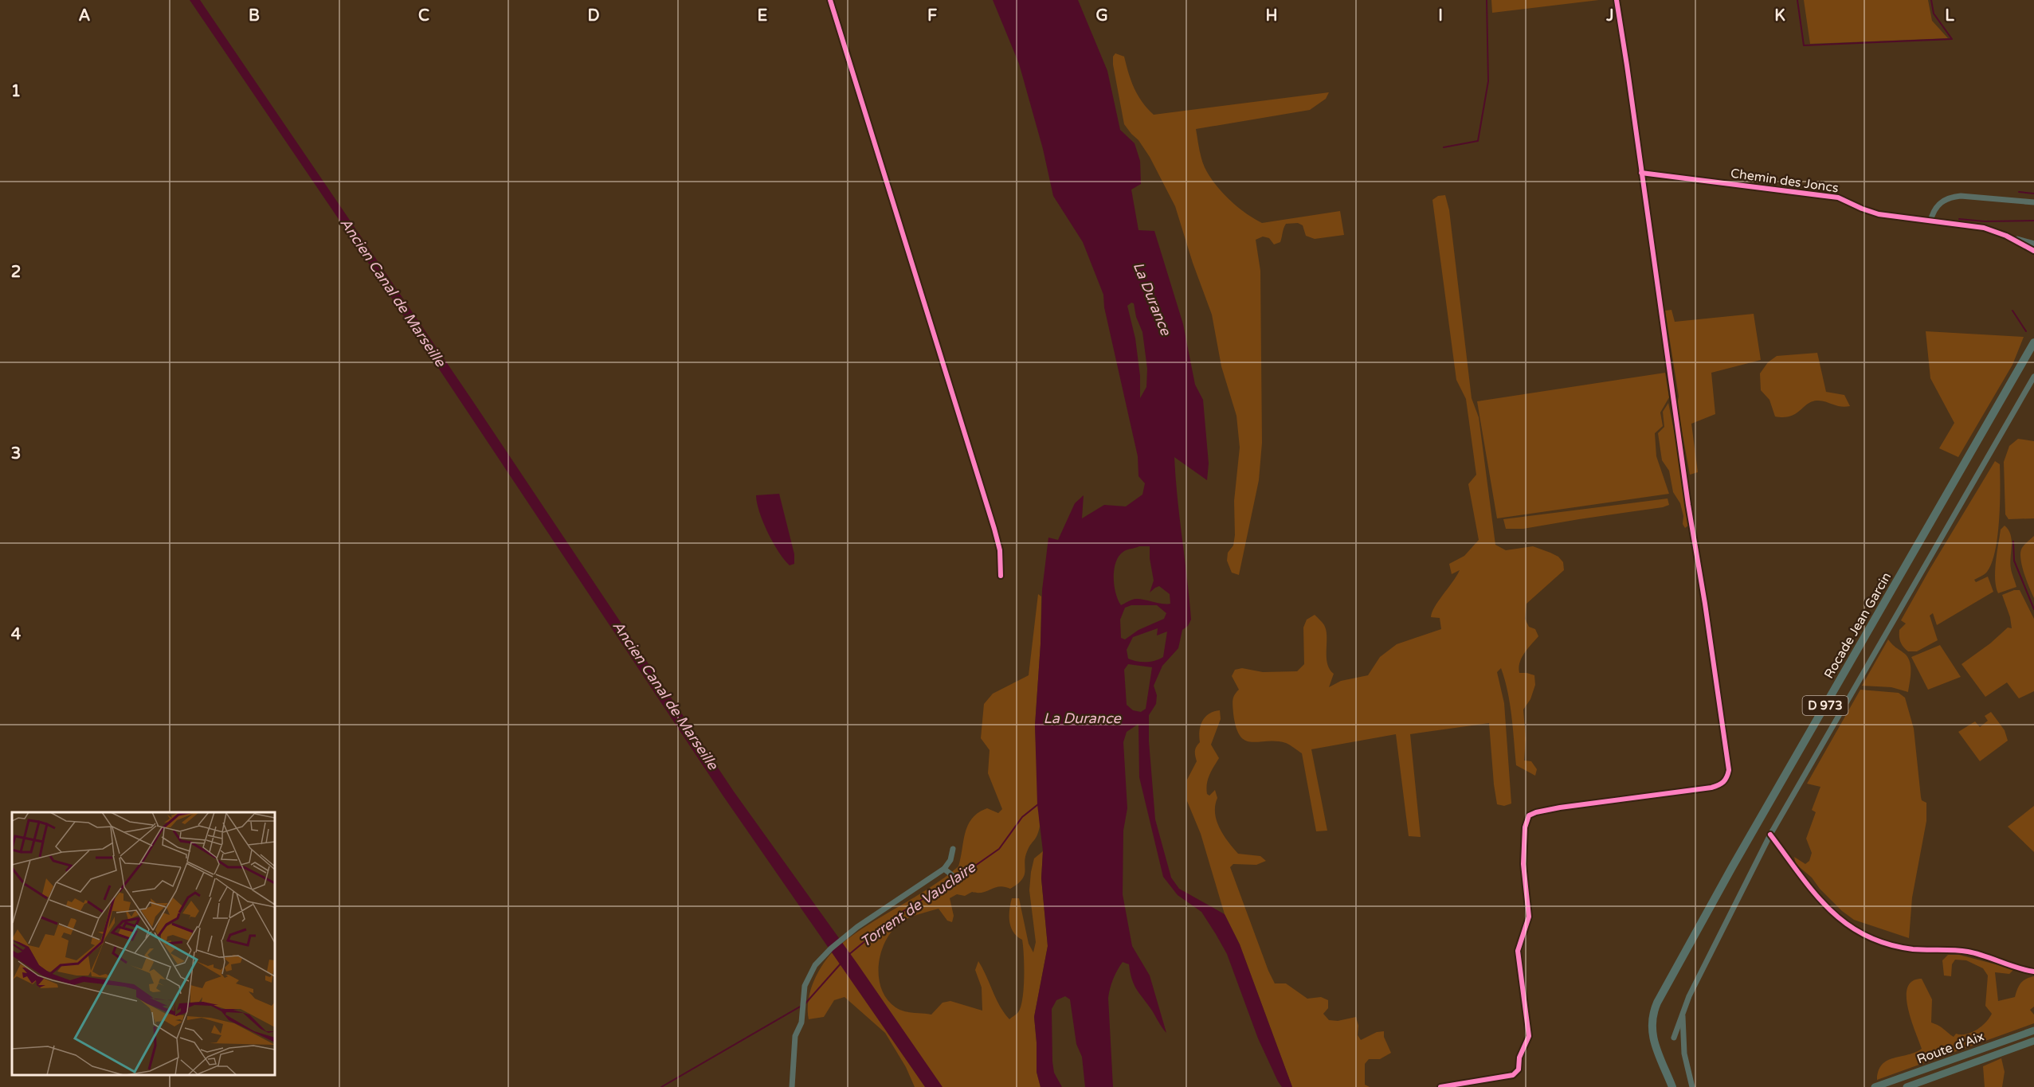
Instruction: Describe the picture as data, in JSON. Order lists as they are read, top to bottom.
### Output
{
  "streets": {
    "main road": ["Rocade Jean Garcin", "D 973", "Route d'Aix"],
    "street": ["Chemin des Joncs"]
  },
  "water": ["Ancien Canal de Marseille", "La Durance", "Torrent de Vauclaire"],
  "grid": {
    "columns": [
      "A",
      "B",
      "C",
      "D",
      "E",
      "F",
      "G",
      "H",
      "I",
      "J",
      "K",
      "L"
    ],
    "rows": [
      "1",
      "2",
      "3",
      "4"
    ]
  }
}
